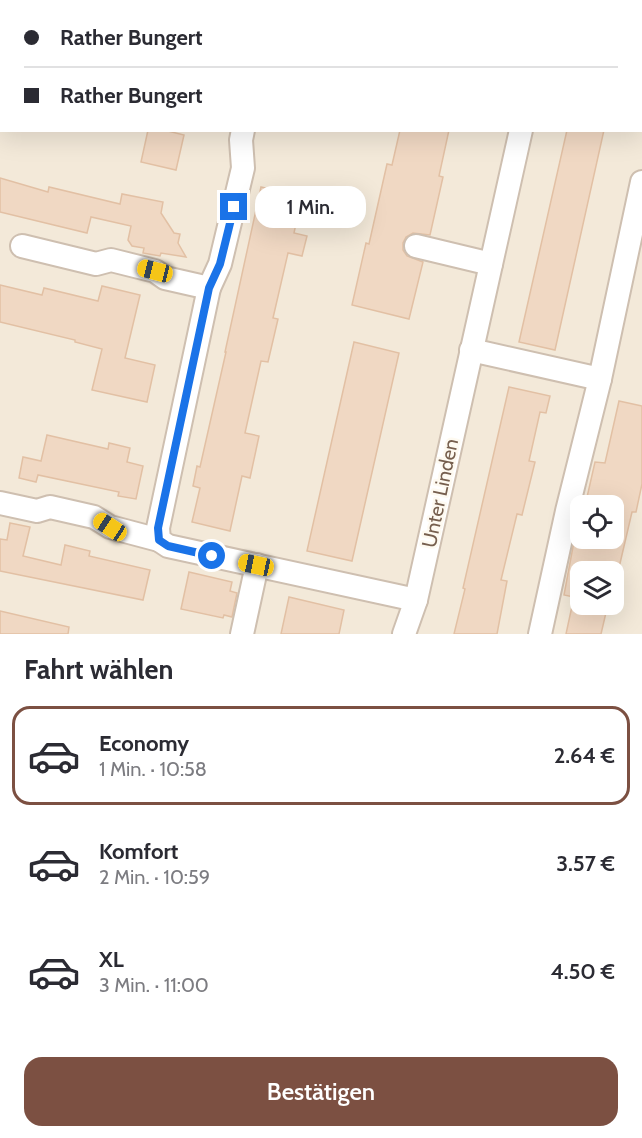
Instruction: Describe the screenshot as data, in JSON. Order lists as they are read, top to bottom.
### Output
{
  "streets": {
    "street": ["Unter Linden"]
  },
  "page": {
    "banner": ["Rather Bungert", "Rather Bungert"],
    "bubble": "1 Min.",
    "heading": "Fahrt wählen",
    "list": [
      {
        "name": "Economy",
        "note": "1 Min. · 10:58",
        "value": "2.64 €"
      },
      {
        "name": "Komfort",
        "note": "2 Min. · 10:59",
        "value": "3.57 €"
      },
      {
        "name": "XL",
        "note": "3 Min. · 11:00",
        "value": "4.50 €"
      }
    ],
    "buttons": "Bestätigen"
  }
}
